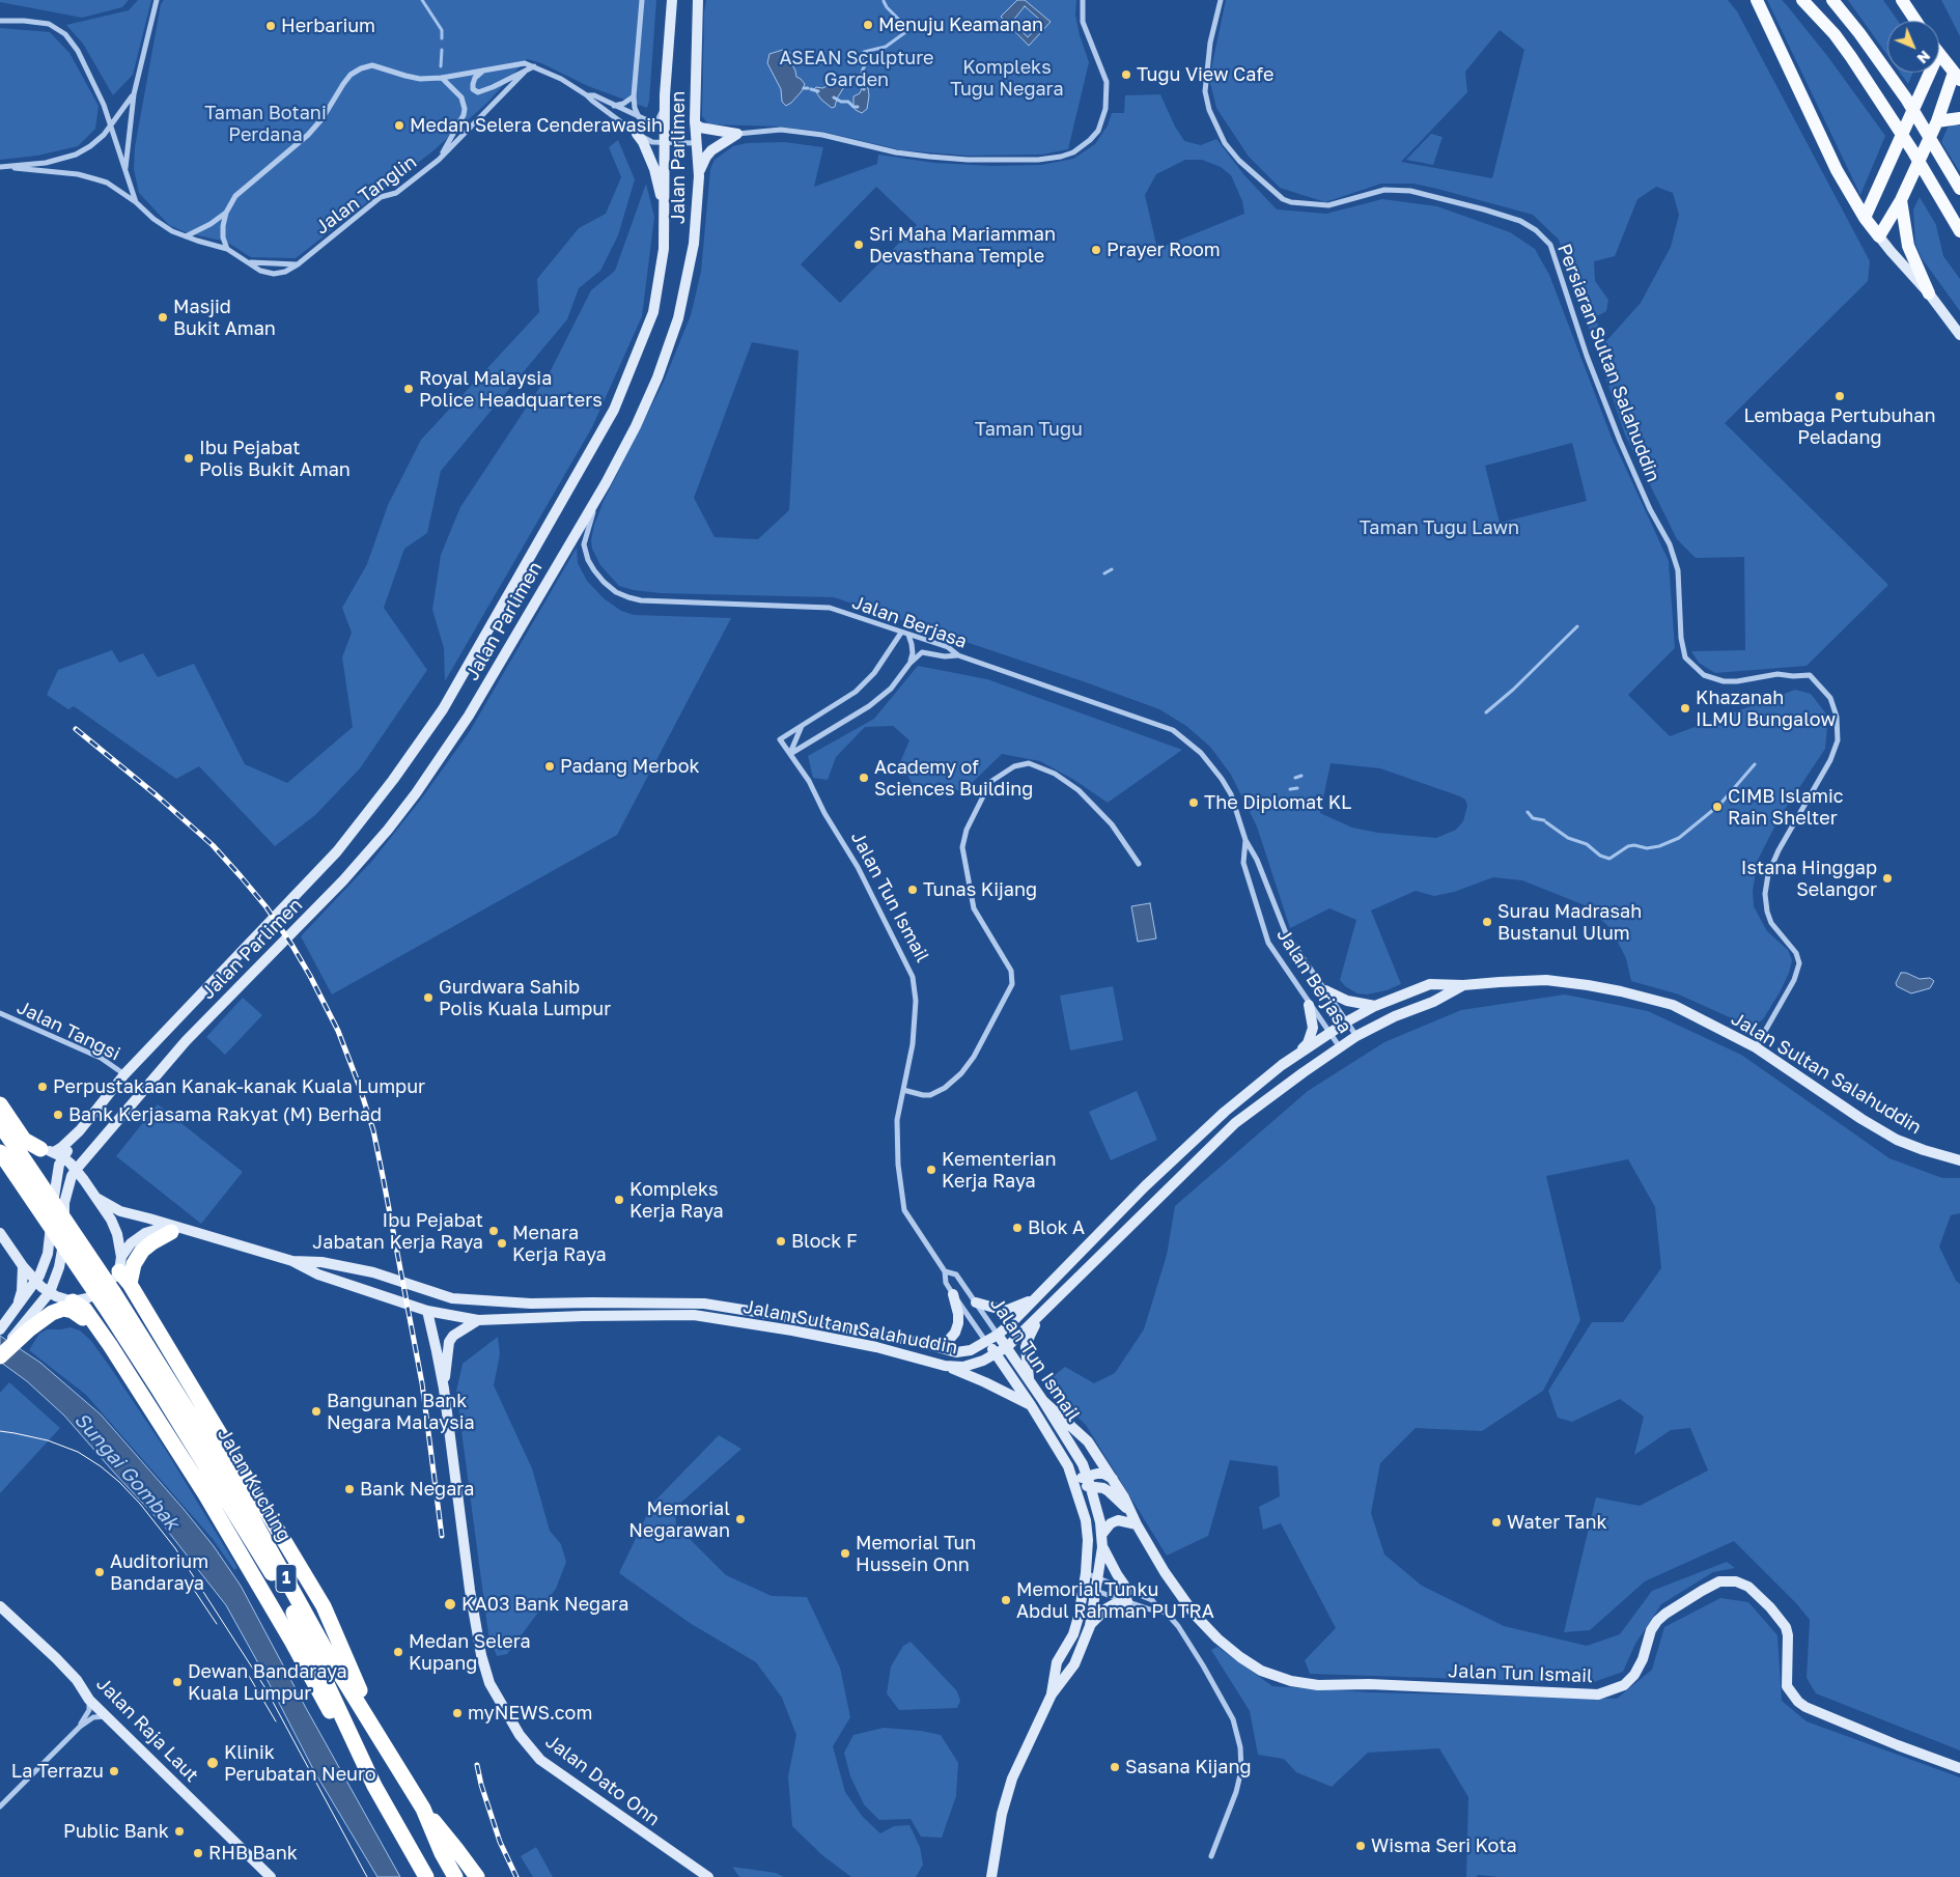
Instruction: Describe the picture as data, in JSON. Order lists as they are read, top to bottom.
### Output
{
  "streets": {
    "highway": ["Jalan Kuching", "1"],
    "street": [
      "Jalan Parlimen",
      "Jalan Tanglin",
      "Persiaran Sultan Salahuddin",
      "Jalan Berjasa",
      "Jalan Tun Ismail",
      "Jalan Tangsi",
      "Jalan Sultan Salahuddin",
      "Jalan Raja Laut",
      "Jalan Dato Onn"
    ]
  },
  "crossings": [
    ["Jalan Parlimen", "Jalan Berjasa"],
    ["Jalan Parlimen", "Jalan Tangsi"],
    ["Persiaran Sultan Salahuddin", "Jalan Sultan Salahuddin"],
    ["Jalan Berjasa", "Jalan Tun Ismail"],
    ["Jalan Berjasa", "Jalan Sultan Salahuddin"],
    ["Jalan Tun Ismail", "Jalan Sultan Salahuddin"],
    ["Jalan Sultan Salahuddin", "Jalan Dato Onn"]
  ],
  "water": ["Sungai Gombak"],
  "parks": [
    "ASEAN Sculpture Garden",
    "Kompleks Tugu Negara",
    "Taman Botani Perdana",
    "Taman Tugu",
    "Taman Tugu Lawn"
  ],
  "places": [
    "Menuju Keamanan",
    "Herbarium",
    "Tugu View Cafe",
    "Medan Selera Cenderawasih",
    "Sri Maha Mariamman Devasthana Temple",
    "Prayer Room",
    "Masjid Bukit Aman",
    "Royal Malaysia Police Headquarters",
    "Lembaga Pertubuhan Peladang",
    "Ibu Pejabat Polis Bukit Aman",
    "Khazanah ILMU Bungalow",
    "Padang Merbok",
    "Academy of Sciences Building",
    "The Diplomat KL",
    "CIMB Islamic Rain Shelter",
    "Istana Hinggap Selangor",
    "Tunas Kijang",
    "Surau Madrasah Bustanul Ulum",
    "Gurdwara Sahib Polis Kuala Lumpur",
    "Perpustakaan Kanak-kanak Kuala Lumpur",
    "Bank Kerjasama Rakyat (M) Berhad",
    "Kementerian Kerja Raya",
    "Kompleks Kerja Raya",
    "Blok A",
    "Ibu Pejabat Jabatan Kerja Raya",
    "Block F",
    "Menara Kerja Raya",
    "Bangunan Bank Negara Malaysia",
    "Bank Negara",
    "Memorial Negarawan",
    "Water Tank",
    "Memorial Tun Hussein Onn",
    "Auditorium Bandaraya",
    "Memorial Tunku Abdul Rahman PUTRA",
    "KA03 Bank Negara",
    "Medan Selera Kupang",
    "Dewan Bandaraya Kuala Lumpur",
    "myNEWS.com",
    "Klinik Perubatan Neuro",
    "Sasana Kijang",
    "La Terrazu",
    "Public Bank",
    "Wisma Seri Kota",
    "RHB Bank"
  ],
  "north": "bottom right"
}
